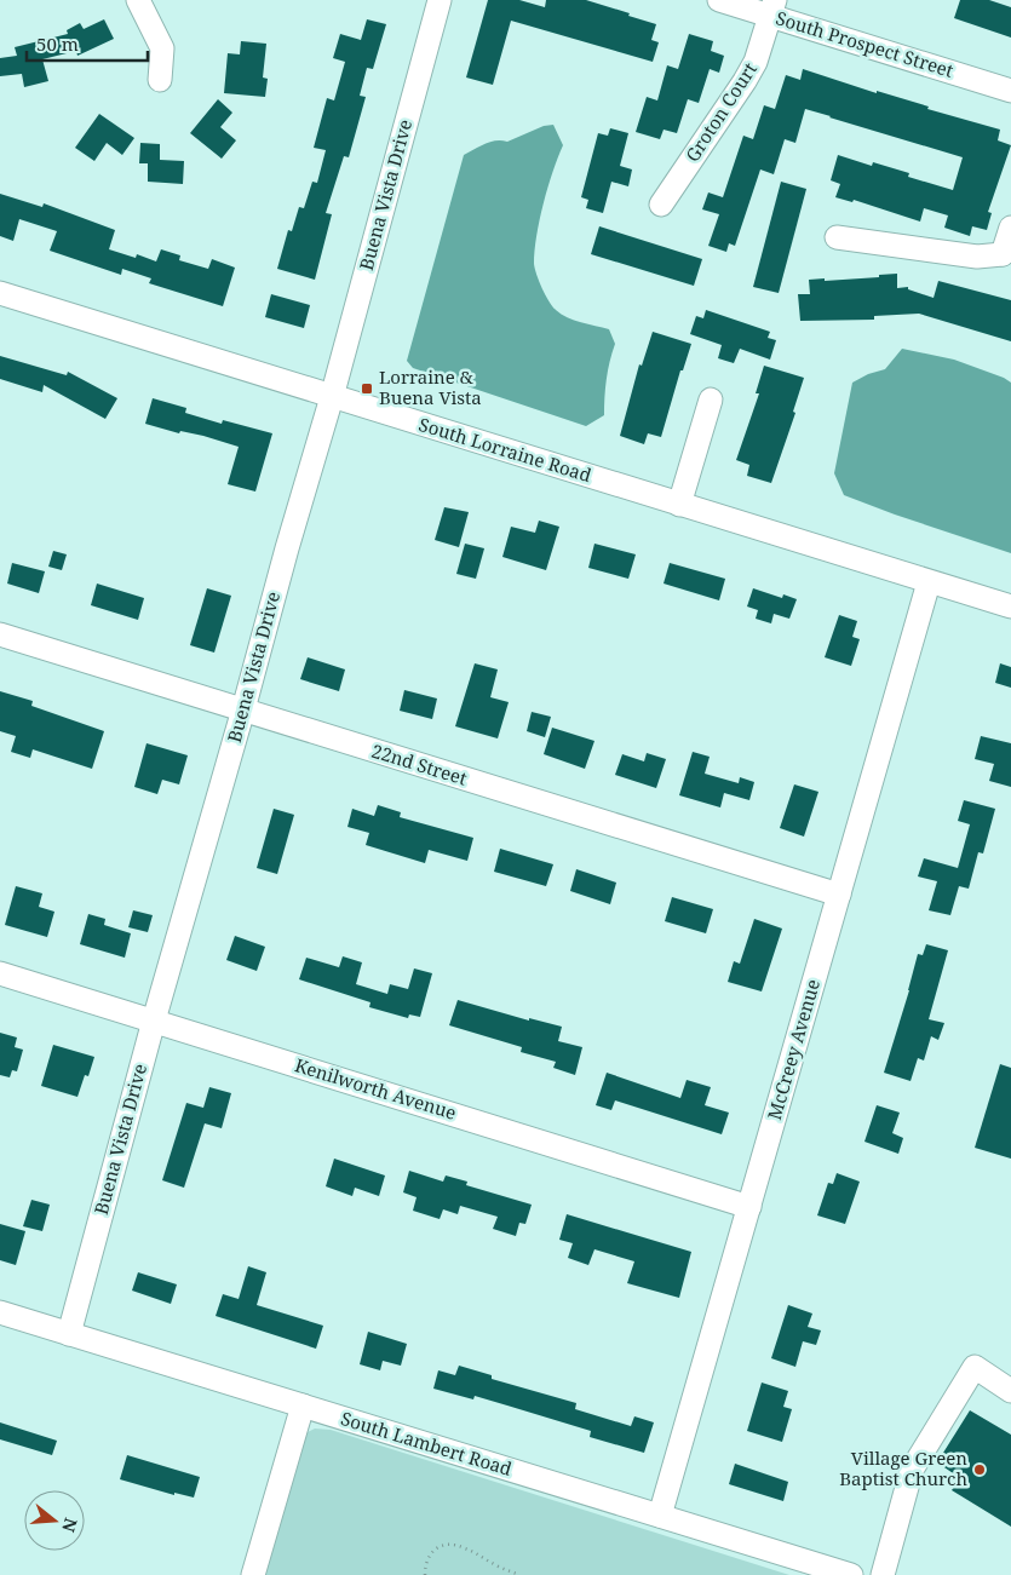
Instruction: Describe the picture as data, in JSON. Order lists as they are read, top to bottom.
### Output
{
  "streets": {
    "street": [
      "South Prospect Street",
      "Groton Court",
      "Buena Vista Drive",
      "South Lorraine Road",
      "22nd Street",
      "McCreey Avenue",
      "Kenilworth Avenue",
      "South Lambert Road"
    ]
  },
  "crossings": [
    ["South Prospect Street", "Groton Court"],
    ["Buena Vista Drive", "South Lorraine Road"],
    ["Buena Vista Drive", "22nd Street"],
    ["Buena Vista Drive", "Kenilworth Avenue"],
    ["Buena Vista Drive", "South Lambert Road"],
    ["South Lorraine Road", "McCreey Avenue"],
    ["22nd Street", "McCreey Avenue"],
    ["McCreey Avenue", "Kenilworth Avenue"],
    ["McCreey Avenue", "South Lambert Road"]
  ],
  "places": {
    "transit": ["Lorraine & Buena Vista"],
    "other": ["Village Green Baptist Church"]
  },
  "scale_bar": "50 m",
  "north": "right"
}
